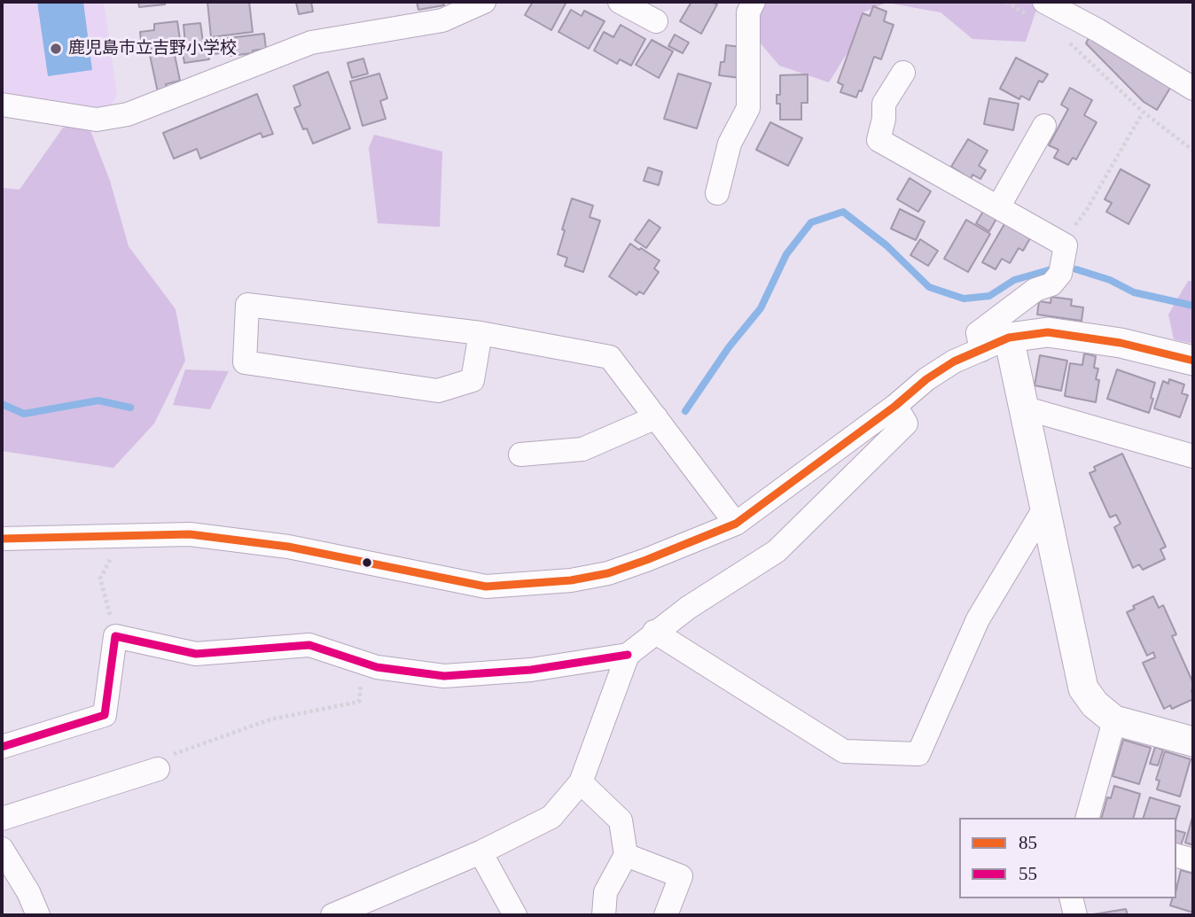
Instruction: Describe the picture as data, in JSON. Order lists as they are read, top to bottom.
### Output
{
  "places": ["鹿児島市立吉野小学校"],
  "lines": ["transit line 85", "transit line 55"],
  "legend": ["85", "55"]
}
